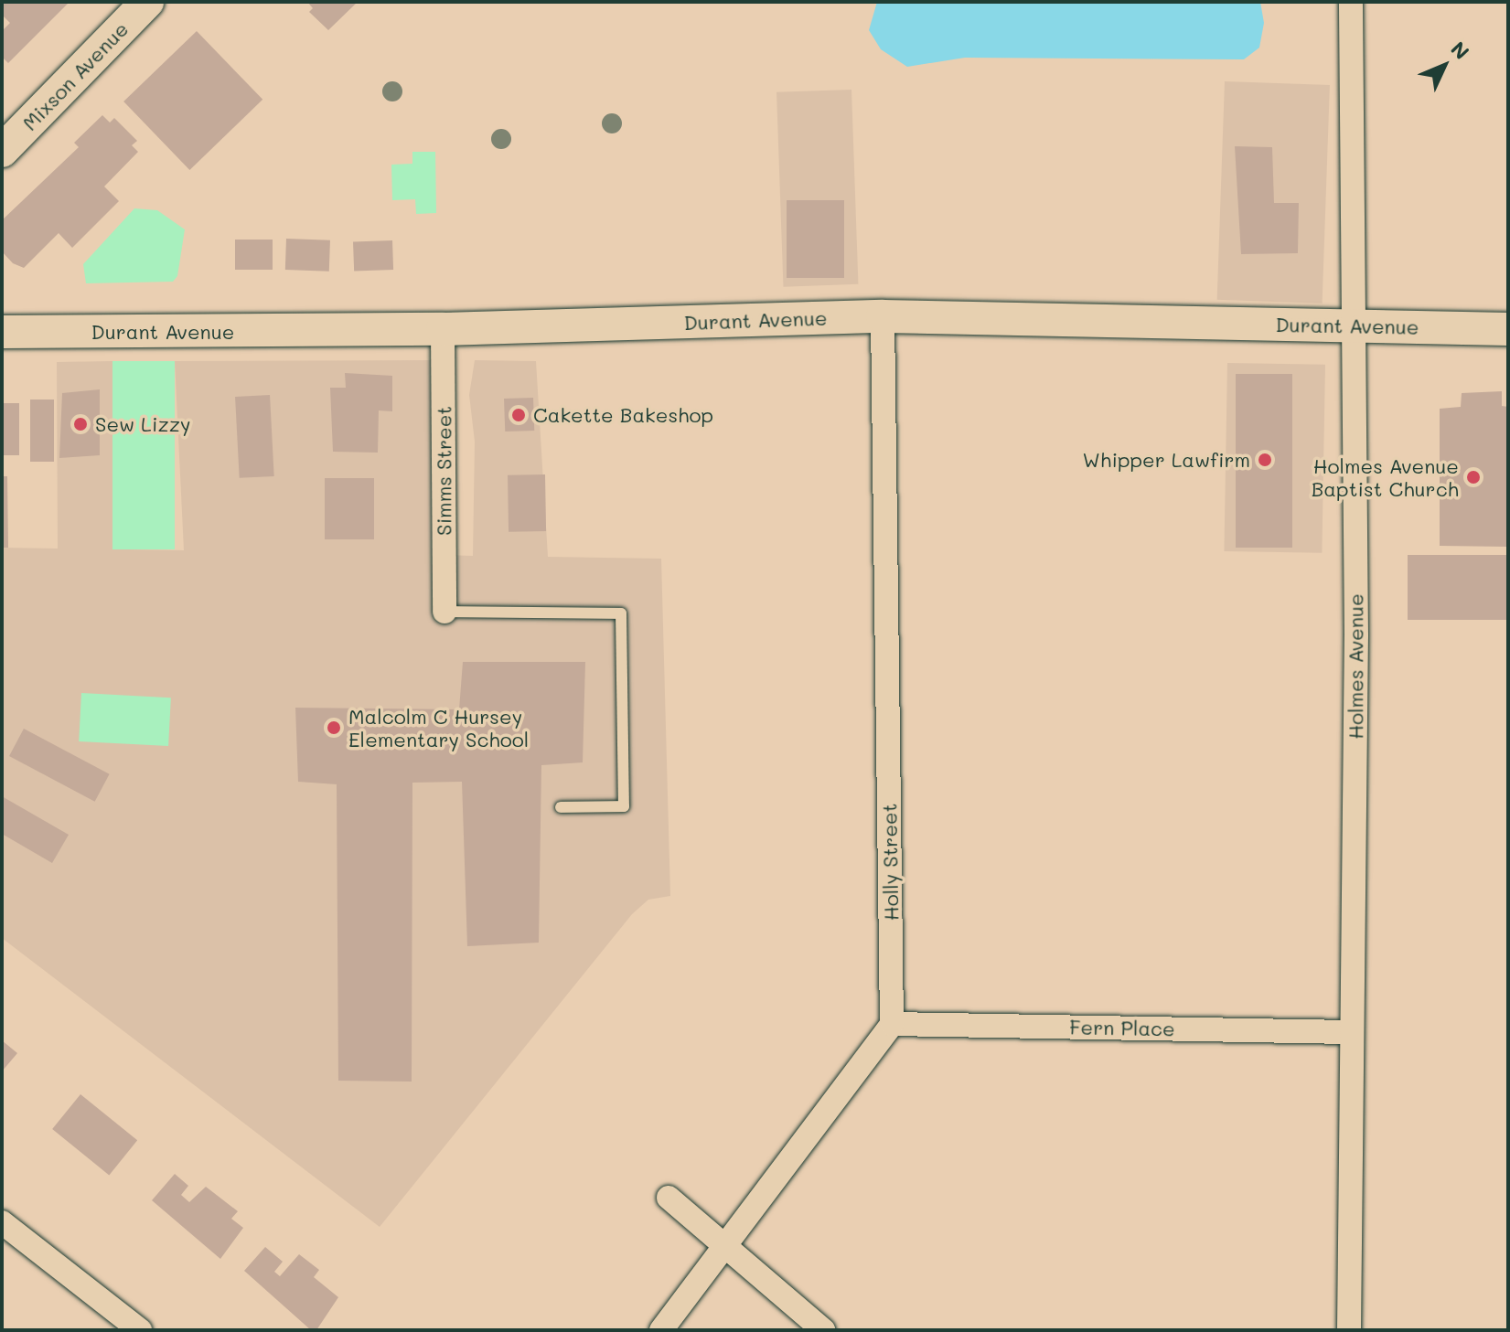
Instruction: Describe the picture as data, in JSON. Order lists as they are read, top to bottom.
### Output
{
  "streets": {
    "street": [
      "Mixson Avenue",
      "Durant Avenue",
      "Simms Street",
      "Holmes Avenue",
      "Holly Street",
      "Fern Place"
    ]
  },
  "crossings": [
    ["Durant Avenue", "Simms Street"],
    ["Durant Avenue", "Holmes Avenue"],
    ["Durant Avenue", "Holly Street"],
    ["Holmes Avenue", "Fern Place"],
    ["Holly Street", "Fern Place"]
  ],
  "places": [
    "Cakette Bakeshop",
    "Sew Lizzy",
    "Whipper Lawfirm",
    "Holmes Avenue Baptist Church",
    "Malcolm C Hursey Elementary School"
  ],
  "north": "top right"
}
